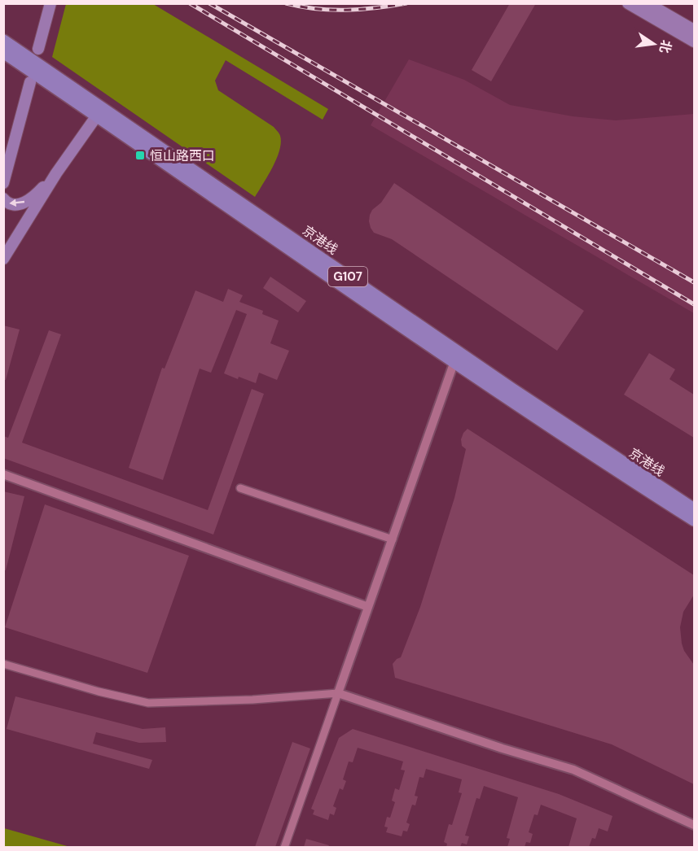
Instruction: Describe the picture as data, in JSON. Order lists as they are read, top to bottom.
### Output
{
  "streets": {
    "highway": ["京港线", "G107"]
  },
  "places": {
    "transit": ["恒山路西口"]
  },
  "north": "right"
}
